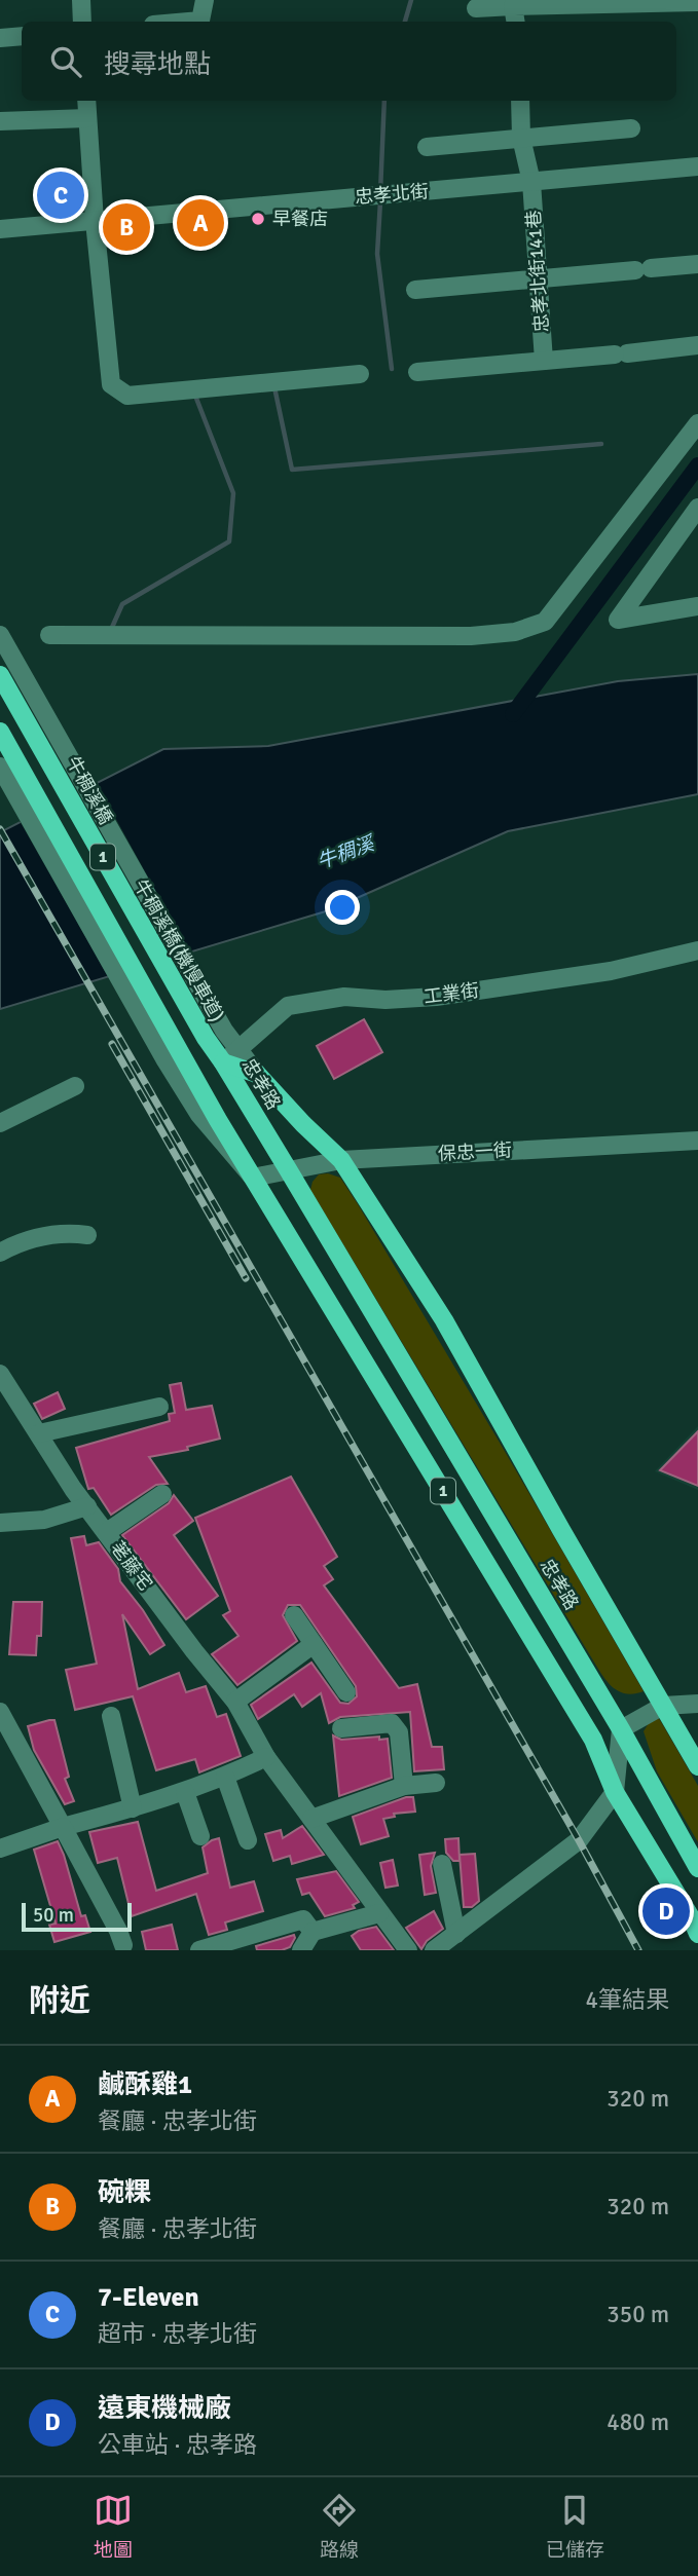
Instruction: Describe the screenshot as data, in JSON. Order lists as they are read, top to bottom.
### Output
{
  "streets": {
    "main road": ["牛稠溪橋", "1", "忠孝路"],
    "street": [
      "忠孝北街",
      "忠孝北街141巷",
      "牛稠溪橋(機慢車道)",
      "工業街",
      "保忠一街",
      "荖藤宅"
    ]
  },
  "crossings": [
    ["忠孝北街", "忠孝北街141巷"],
    ["牛稠溪橋", "工業街"],
    ["牛稠溪橋", "忠孝路"],
    ["1", "保忠一街"],
    ["牛稠溪橋(機慢車道)", "工業街"],
    ["牛稠溪橋(機慢車道)", "忠孝路"],
    ["工業街", "忠孝路"],
    ["忠孝路", "保忠一街"]
  ],
  "water": ["牛稠溪"],
  "places": ["早餐店"],
  "scale_bar": "50 m",
  "page": {
    "search": "搜尋地點",
    "pins": [
      "C",
      "A",
      "B",
      "D"
    ],
    "scale": "50 m",
    "heading": ["附近", "4筆結果"],
    "list": [
      {
        "mark": "A",
        "name": "鹹酥雞1",
        "note": "餐廳 · 忠孝北街",
        "value": "320 m"
      },
      {
        "mark": "B",
        "name": "碗粿",
        "note": "餐廳 · 忠孝北街",
        "value": "320 m"
      },
      {
        "mark": "C",
        "name": "7-Eleven",
        "note": "超市 · 忠孝北街",
        "value": "350 m"
      },
      {
        "mark": "D",
        "name": "遠東機械廠",
        "note": "公車站 · 忠孝路",
        "value": "480 m"
      }
    ],
    "nav": ["地圖", "路線", "已儲存"]
  }
}
